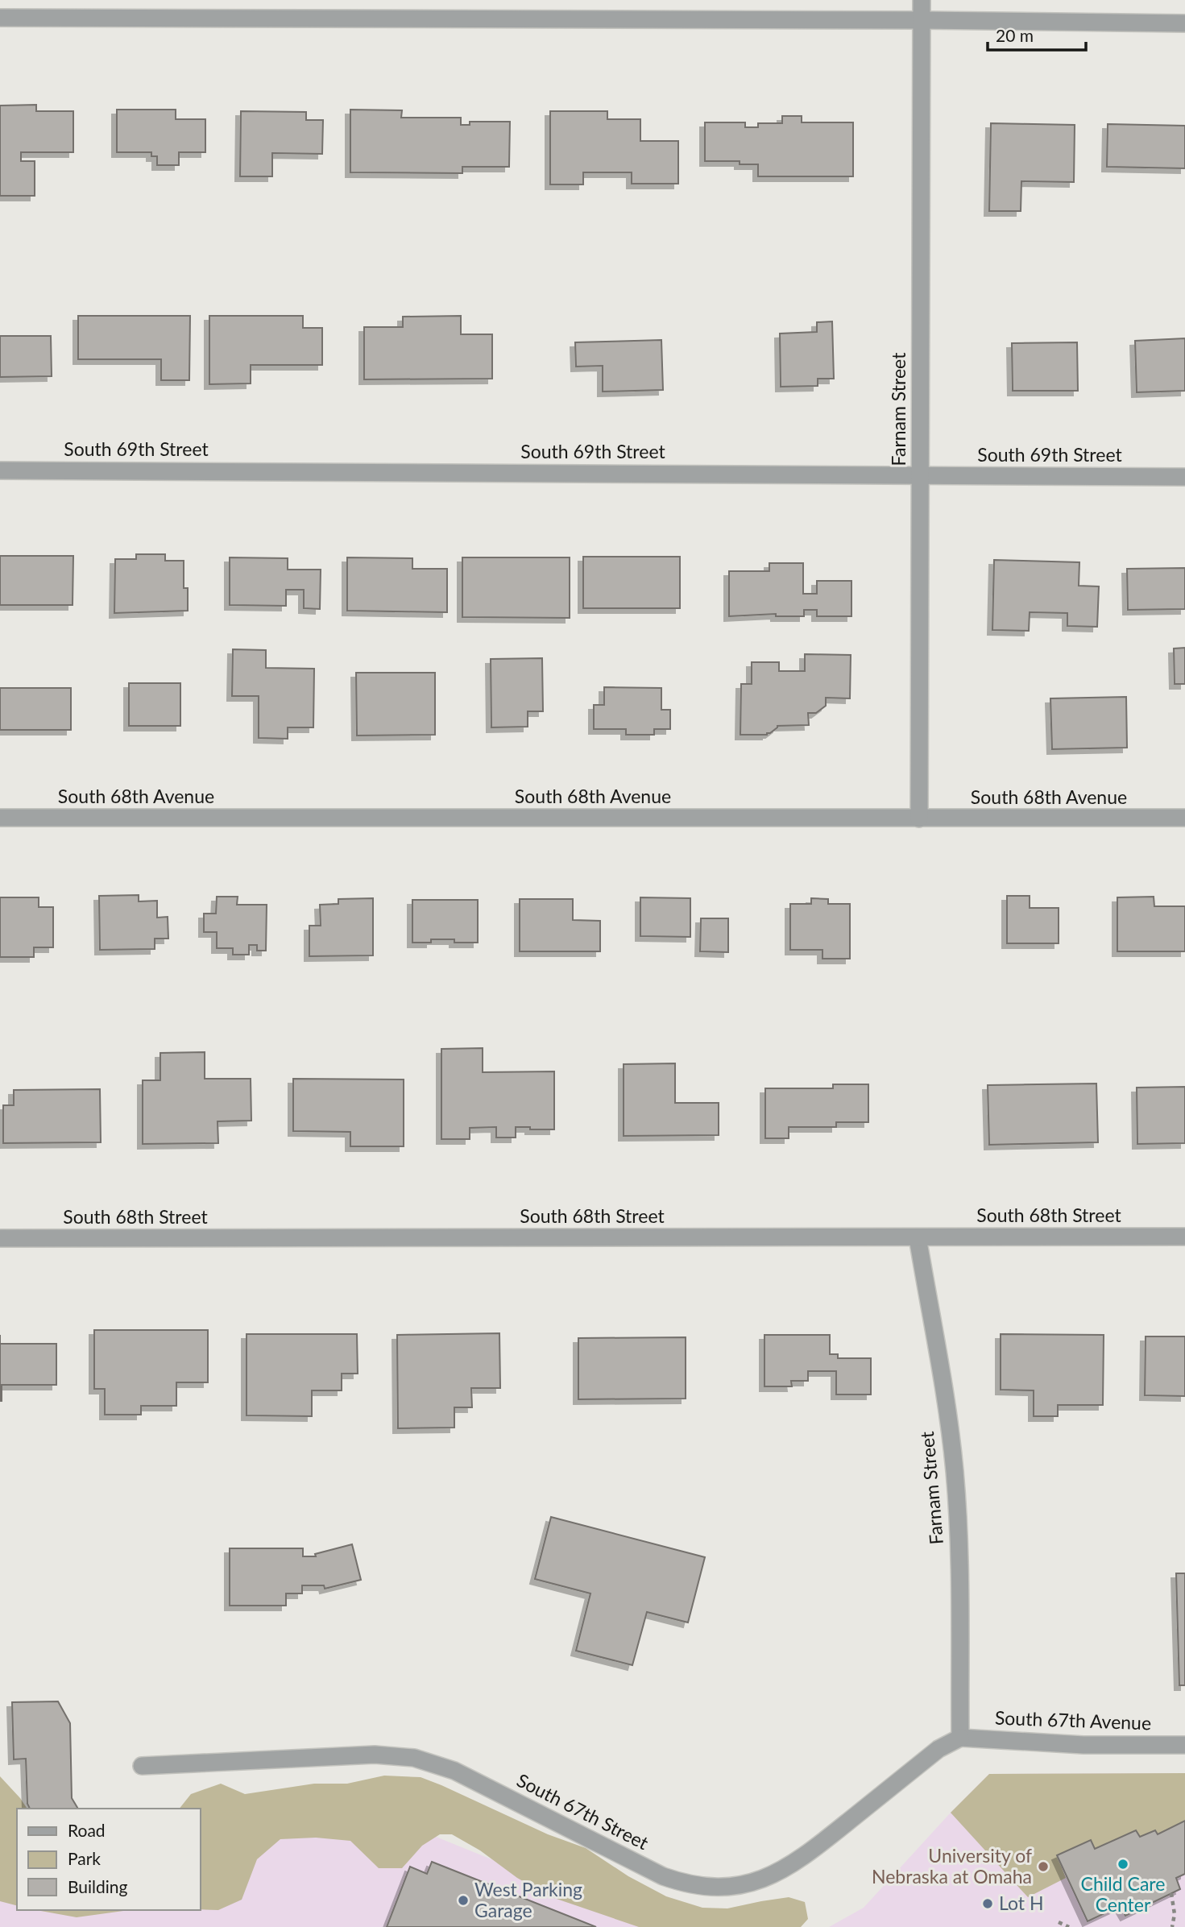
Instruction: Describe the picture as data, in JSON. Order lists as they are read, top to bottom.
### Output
{
  "streets": {
    "street": [
      "Farnam Street",
      "South 69th Street",
      "South 68th Avenue",
      "South 68th Street",
      "South 67th Avenue",
      "South 67th Street"
    ]
  },
  "crossings": [
    ["Farnam Street", "South 69th Street"],
    ["Farnam Street", "South 68th Avenue"],
    ["Farnam Street", "South 68th Street"],
    ["Farnam Street", "South 67th Avenue"],
    ["Farnam Street", "South 67th Street"],
    ["South 67th Avenue", "South 67th Street"]
  ],
  "places": [
    "Child Care Center",
    "University of Nebraska at Omaha",
    "West Parking Garage",
    "Lot H"
  ],
  "legend": ["Road", "Park", "Building"],
  "scale_bar": "20 m"
}
